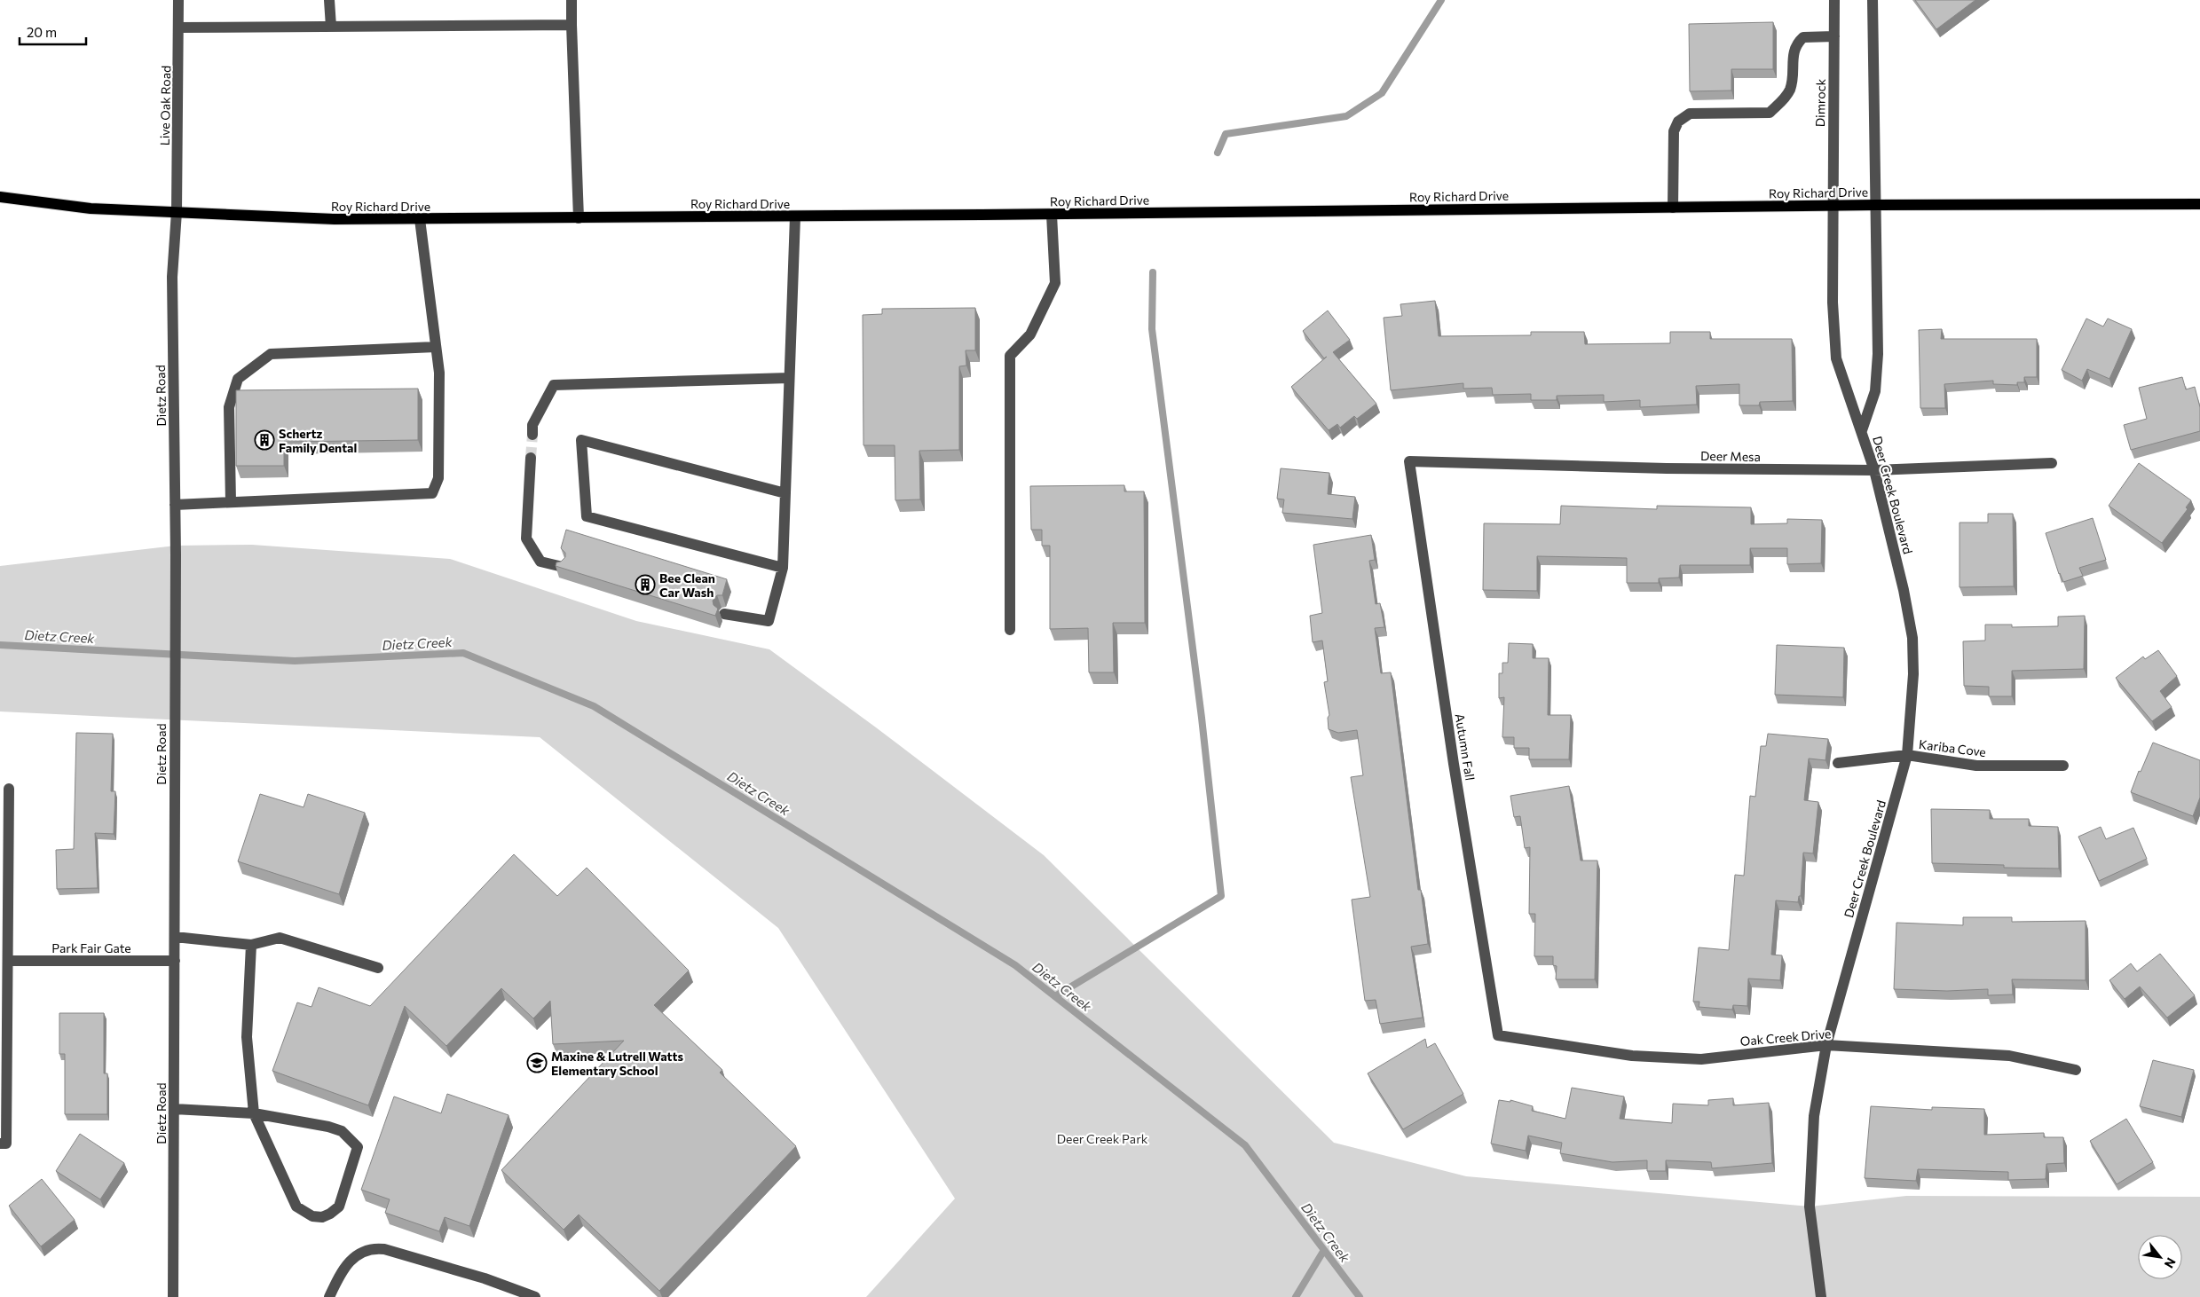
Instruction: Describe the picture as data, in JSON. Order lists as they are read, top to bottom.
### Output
{
  "streets": {
    "main road": ["Roy Richard Drive"],
    "street": [
      "Dimrock",
      "Live Oak Road",
      "Dietz Road",
      "Deer Mesa",
      "Deer Creek Boulevard",
      "Autumn Fall",
      "Kariba Cove",
      "Park Fair Gate",
      "Oak Creek Drive"
    ]
  },
  "crossings": [
    ["Dimrock", "Roy Richard Drive"],
    ["Dimrock", "Deer Creek Boulevard"],
    ["Live Oak Road", "Roy Richard Drive"],
    ["Live Oak Road", "Dietz Road"],
    ["Roy Richard Drive", "Dietz Road"],
    ["Roy Richard Drive", "Deer Creek Boulevard"],
    ["Dietz Road", "Park Fair Gate"],
    ["Deer Mesa", "Deer Creek Boulevard"],
    ["Deer Mesa", "Autumn Fall"],
    ["Deer Creek Boulevard", "Kariba Cove"],
    ["Deer Creek Boulevard", "Oak Creek Drive"],
    ["Autumn Fall", "Oak Creek Drive"]
  ],
  "water": ["Dietz Creek"],
  "parks": ["Deer Creek Park"],
  "places": {
    "building": ["Schertz Family Dental", "Bee Clean Car Wash"],
    "school or university": ["Maxine & Lutrell Watts Elementary School"]
  },
  "scale_bar": "20 m",
  "north": "bottom right"
}
